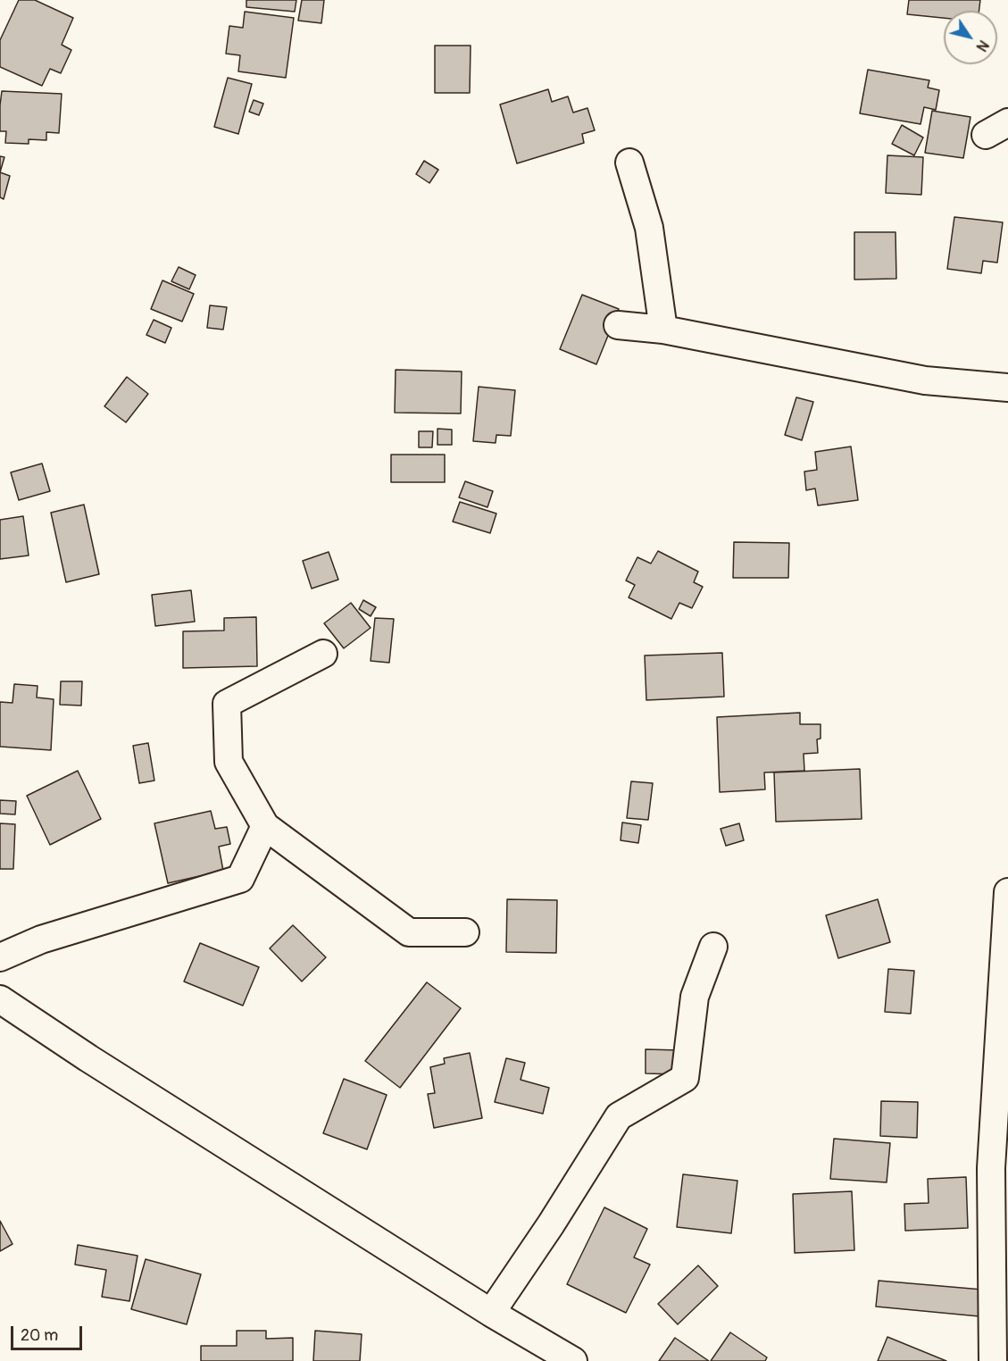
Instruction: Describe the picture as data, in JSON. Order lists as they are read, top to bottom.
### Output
{
  "scale_bar": "20 m",
  "north": "bottom right"
}
